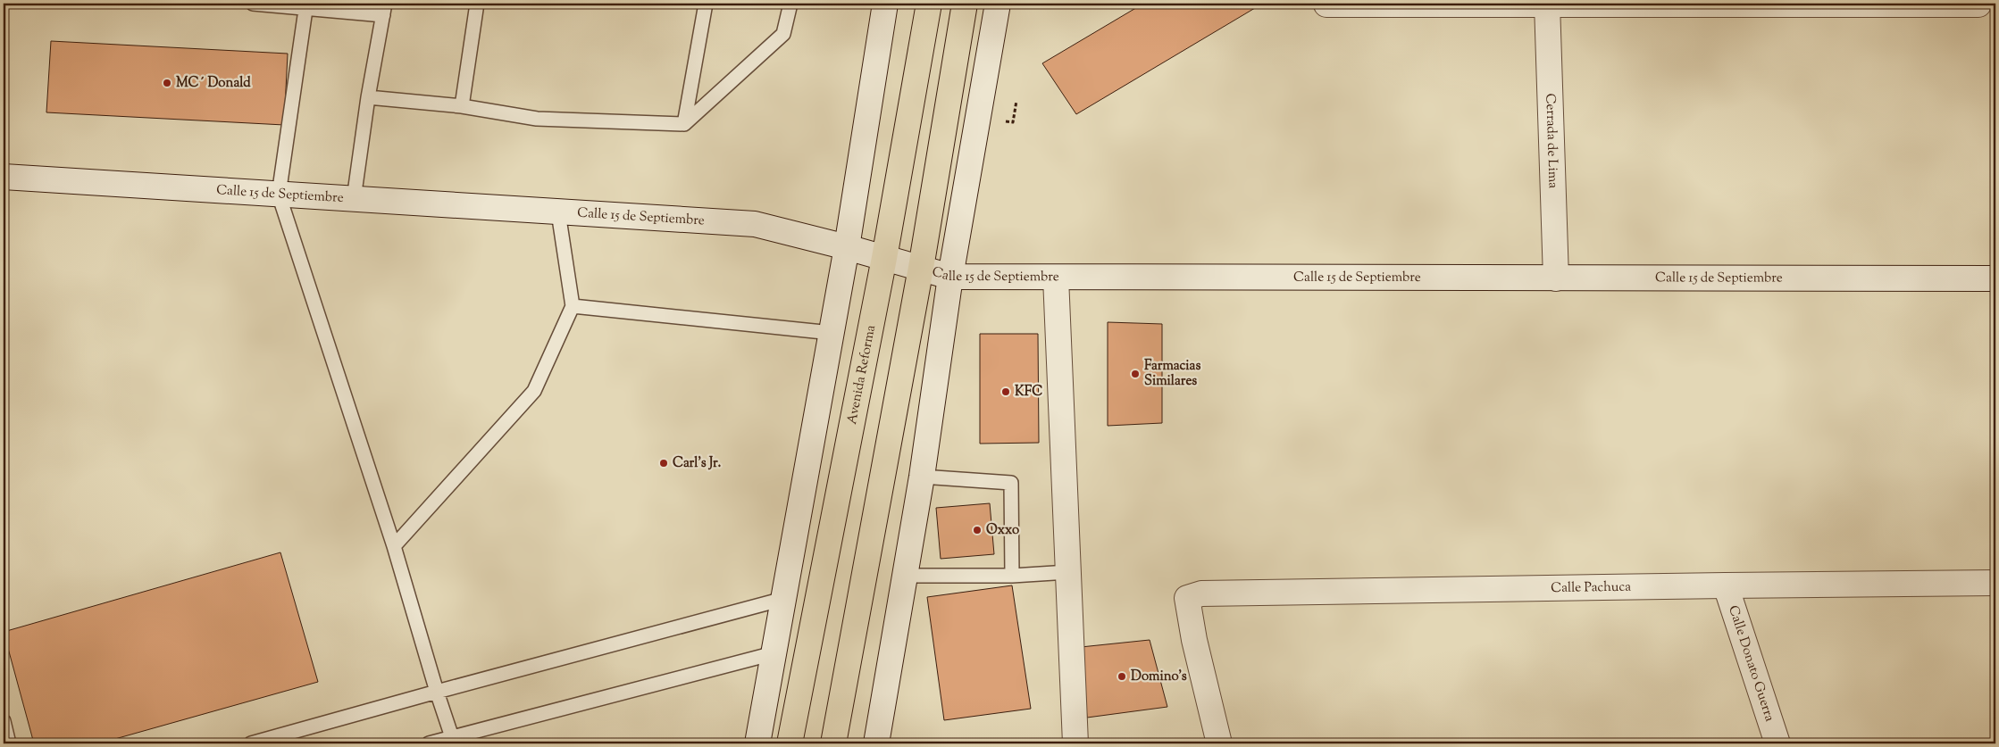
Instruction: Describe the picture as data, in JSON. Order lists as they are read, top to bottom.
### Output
{
  "streets": {
    "main road": ["Avenida Reforma"],
    "street": [
      "Cerrada de Lima",
      "Calle 15 de Septiembre",
      "Calle Pachuca",
      "Calle Donato Guerra"
    ]
  },
  "crossings": [
    ["Cerrada de Lima", "Calle 15 de Septiembre"],
    ["Calle 15 de Septiembre", "Avenida Reforma"],
    ["Calle Pachuca", "Calle Donato Guerra"]
  ],
  "places": [
    "MC´ Donald",
    "Farmacias Similares",
    "KFC",
    "Carl's Jr.",
    "Oxxo",
    "Domino's"
  ]
}
